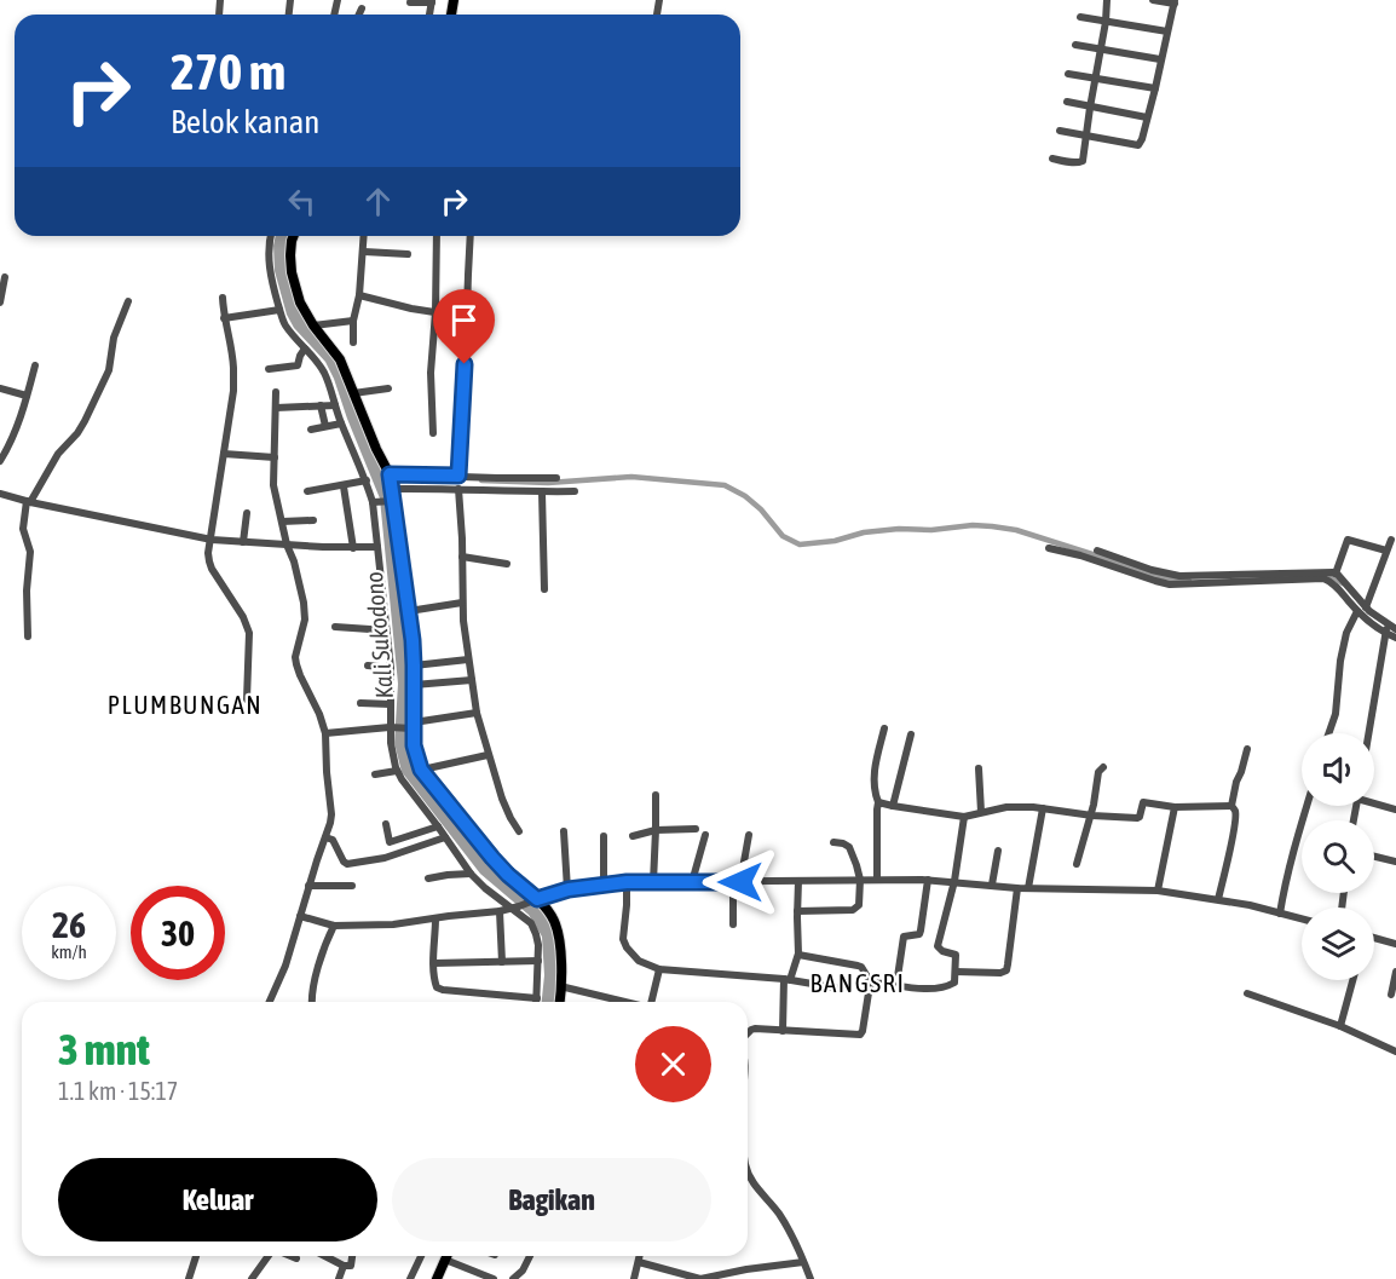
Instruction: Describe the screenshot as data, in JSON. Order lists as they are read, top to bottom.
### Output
{
  "districts": ["PLUMBUNGAN", "BANGSRI"],
  "water": ["Kali Sukodono"],
  "page": {
    "turn": ["270 m", "Belok kanan"],
    "speed": "26 km/h",
    "limit": "30",
    "heading": ["3 mnt", "1.1 km · 15:17"],
    "buttons": ["Keluar", "Bagikan"]
  }
}
